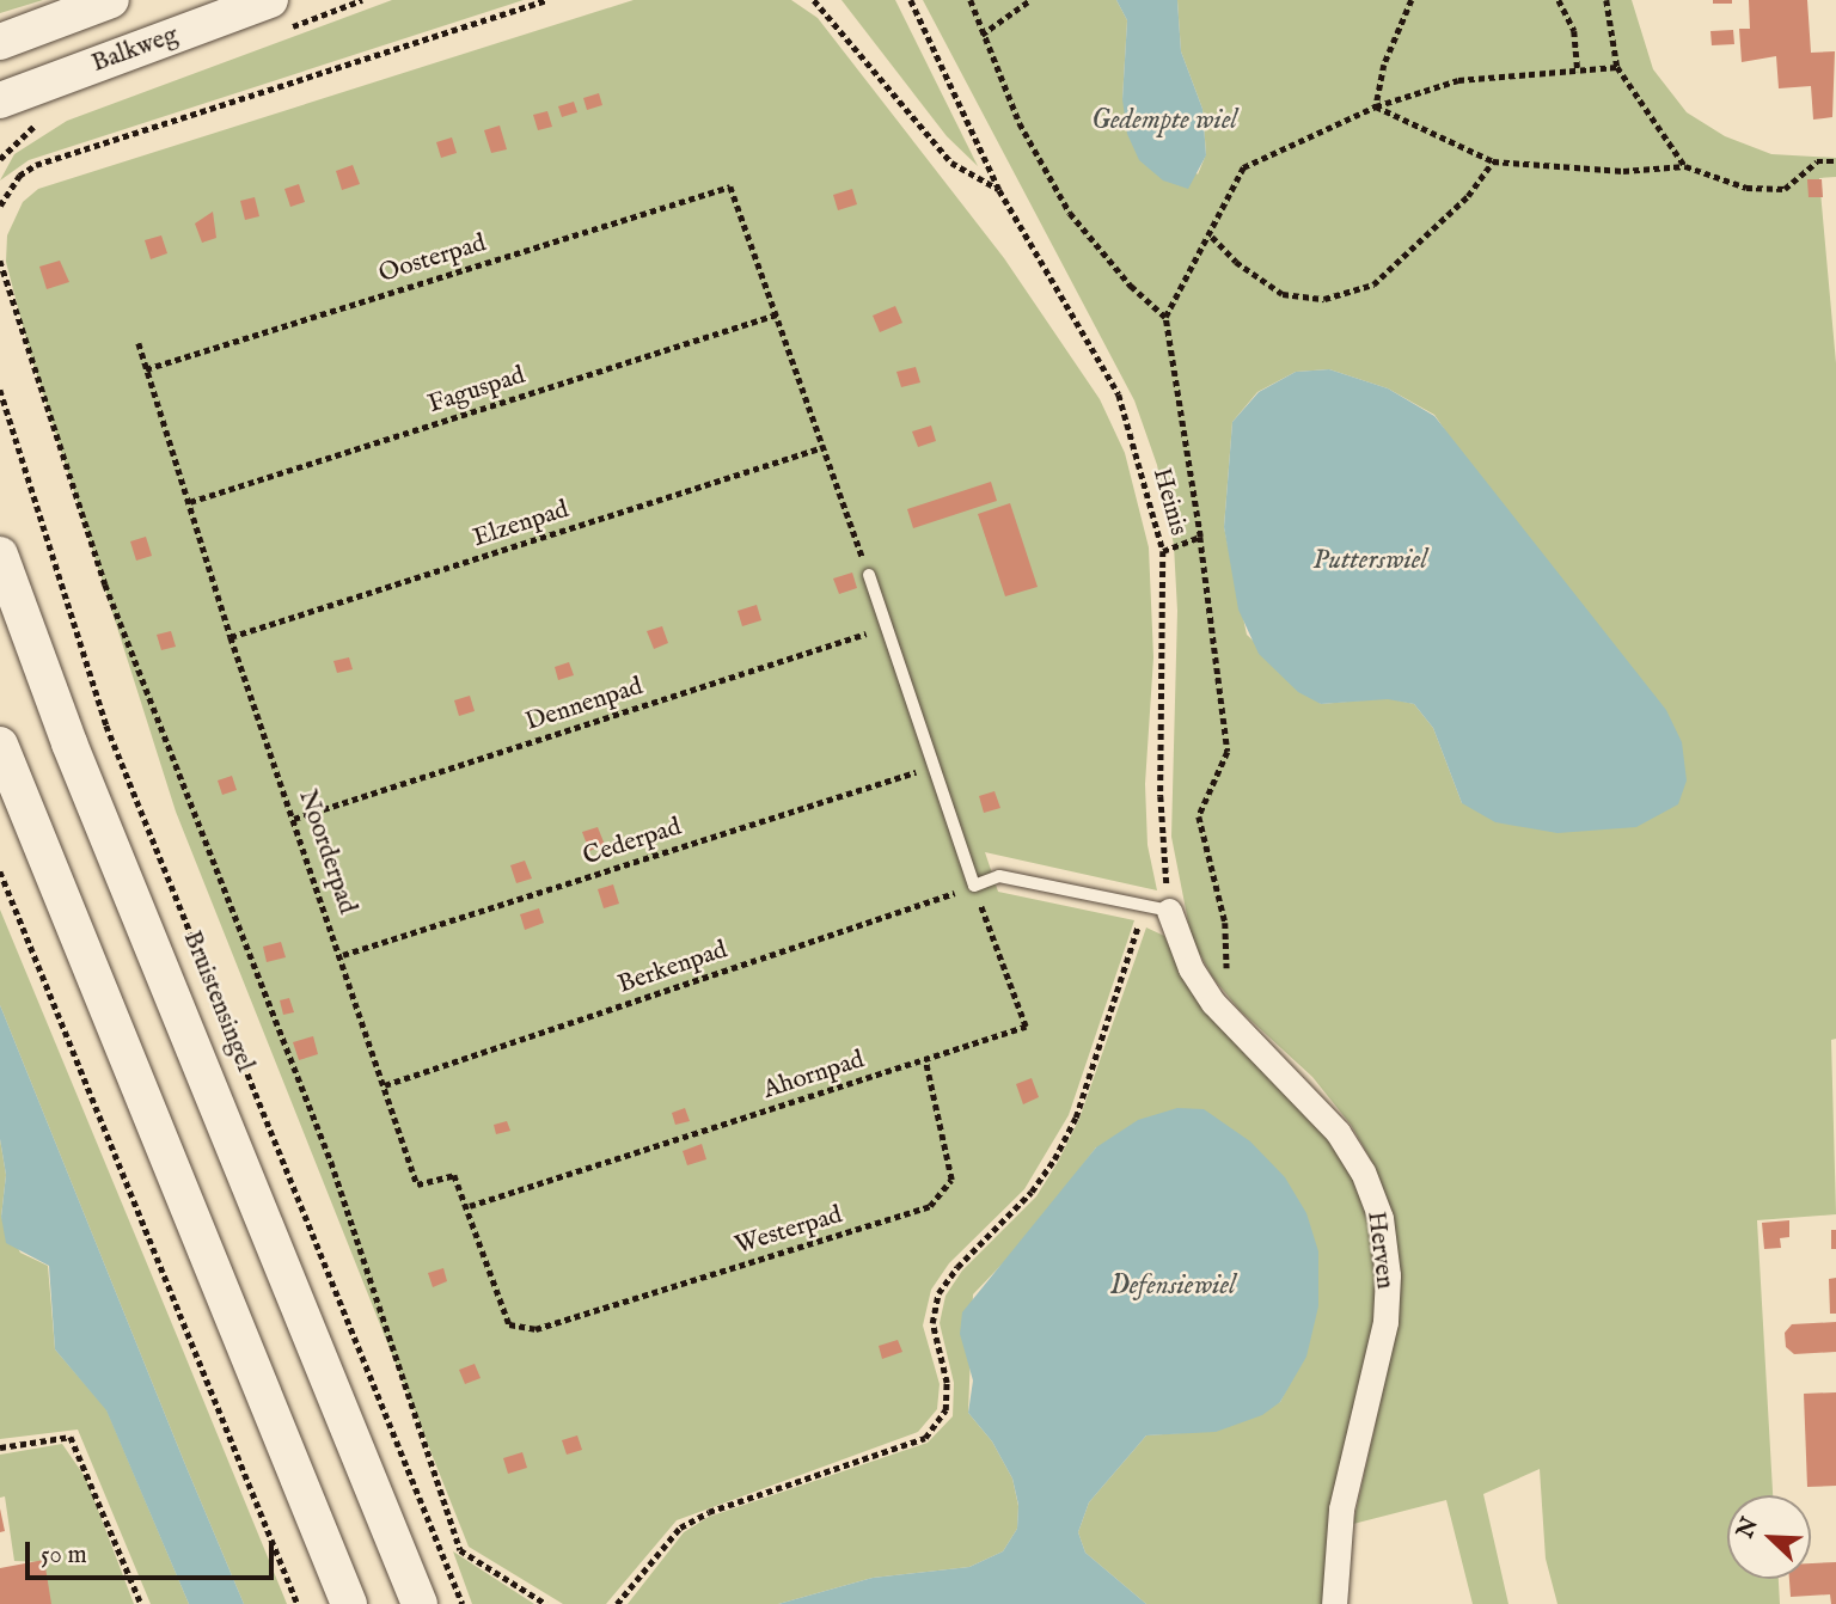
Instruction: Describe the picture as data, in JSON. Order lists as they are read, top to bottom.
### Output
{
  "streets": {
    "main road": ["Balkweg", "Bruistensingel"],
    "street": ["Herven"],
    "path": [
      "Oosterpad",
      "Faguspad",
      "Heinis",
      "Elzenpad",
      "Dennenpad",
      "Cederpad",
      "Noorderpad",
      "Berkenpad",
      "Ahornpad",
      "Westerpad"
    ]
  },
  "crossings": [
    ["Oosterpad", "Faguspad"],
    ["Oosterpad", "Noorderpad"],
    ["Faguspad", "Noorderpad"],
    ["Heinis", "Herven"],
    ["Elzenpad", "Noorderpad"],
    ["Dennenpad", "Noorderpad"],
    ["Cederpad", "Noorderpad"],
    ["Noorderpad", "Berkenpad"],
    ["Noorderpad", "Ahornpad"],
    ["Noorderpad", "Westerpad"],
    ["Berkenpad", "Ahornpad"],
    ["Ahornpad", "Westerpad"]
  ],
  "water": ["Gedempte wiel", "Putterswiel", "Defensiewiel"],
  "scale_bar": "50 m",
  "north": "top left"
}
